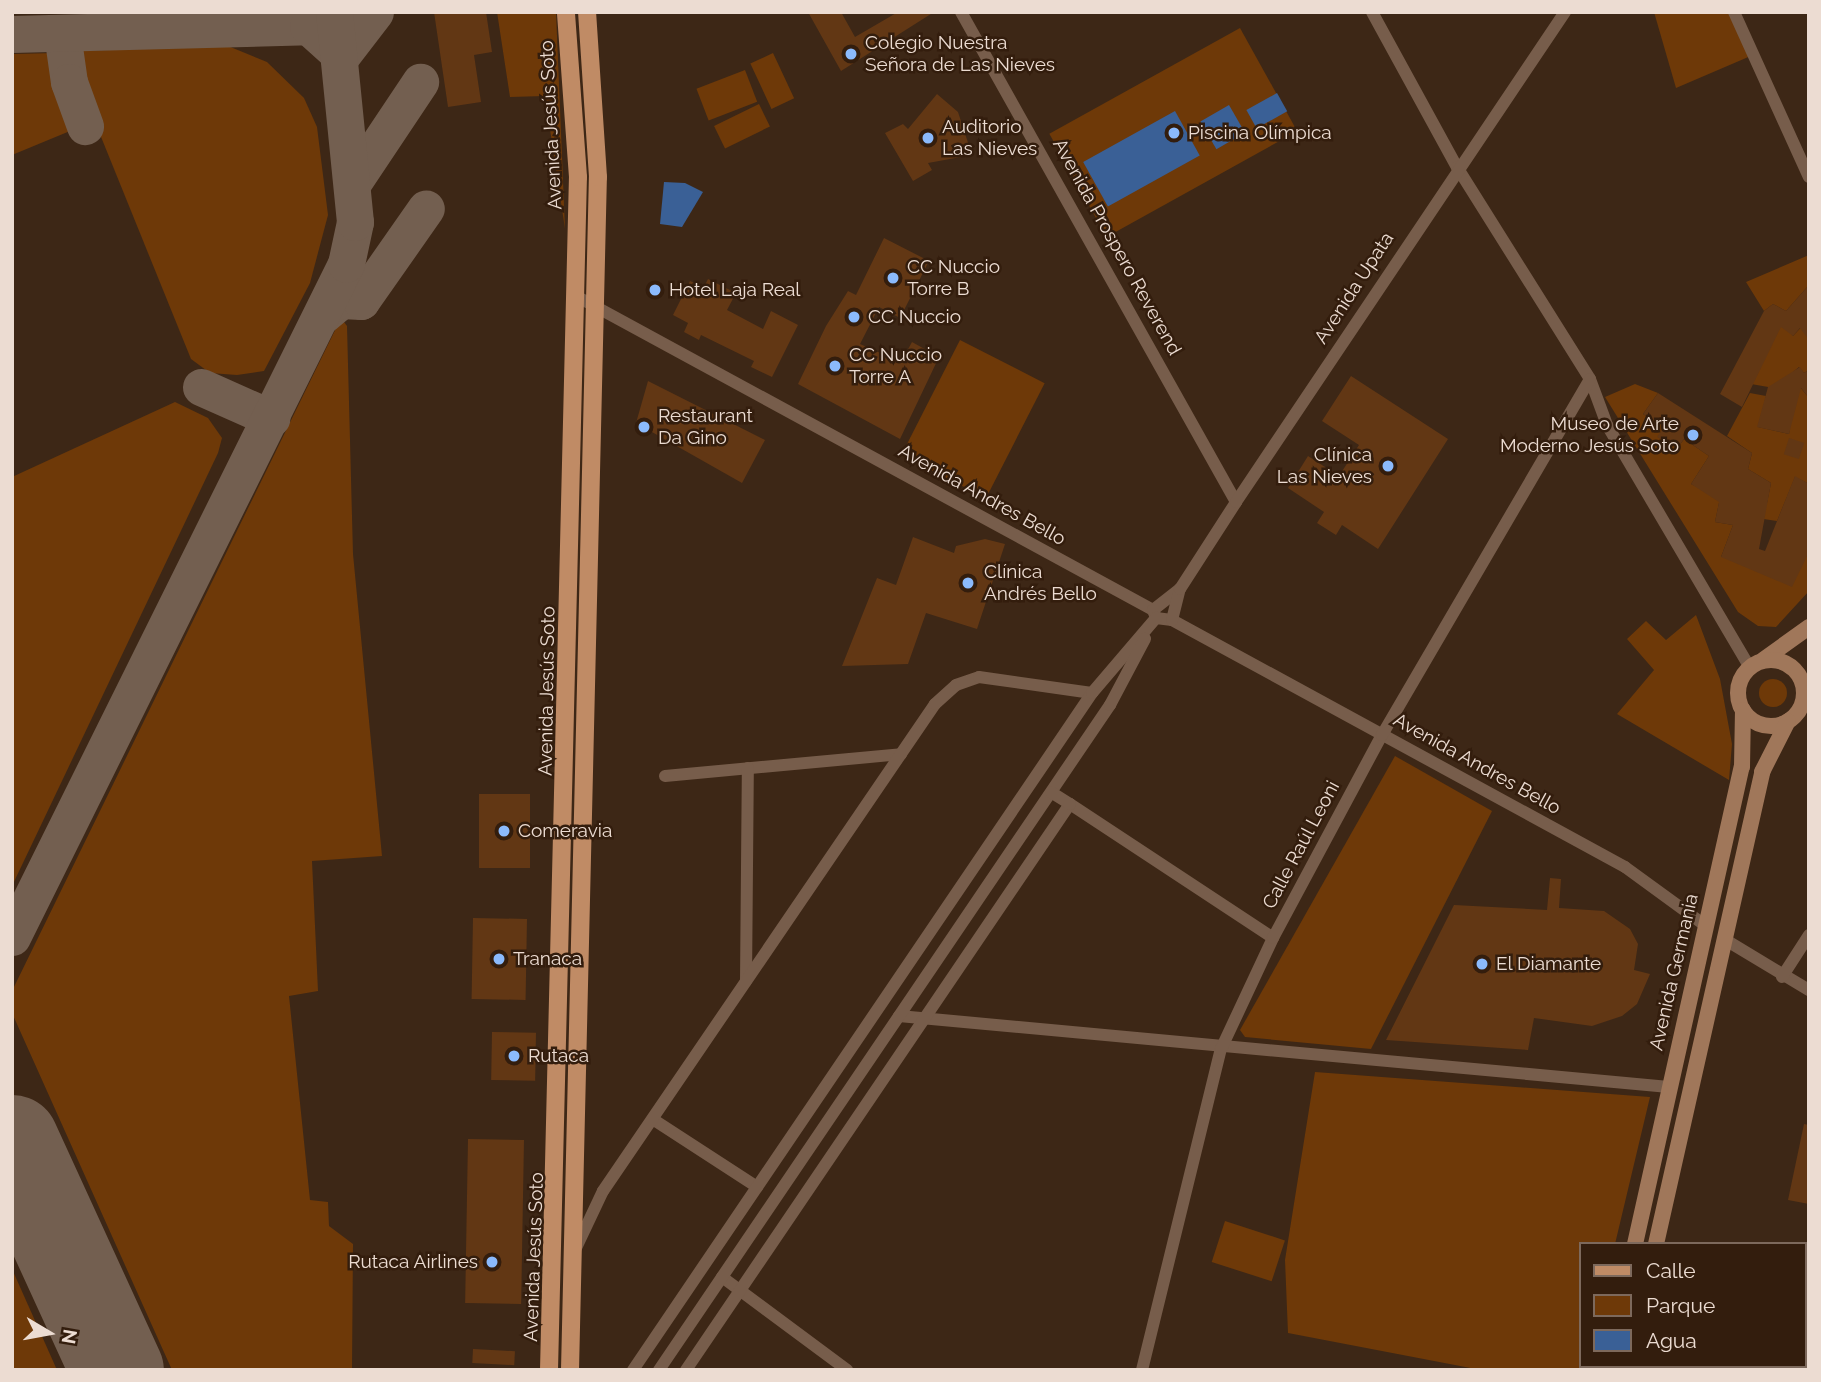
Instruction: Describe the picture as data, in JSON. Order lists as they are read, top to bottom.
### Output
{
  "streets": {
    "main road": ["Avenida Jesús Soto"],
    "street": [
      "Avenida Prospero Reverend",
      "Avenida Upata",
      "Avenida Andres Bello",
      "Calle Raúl Leoni",
      "Avenida Germania"
    ]
  },
  "crossings": [
    ["Avenida Jesús Soto", "Avenida Andres Bello"],
    ["Avenida Prospero Reverend", "Avenida Upata"],
    ["Avenida Upata", "Avenida Andres Bello"],
    ["Avenida Andres Bello", "Calle Raúl Leoni"],
    ["Avenida Andres Bello", "Avenida Germania"]
  ],
  "places": [
    "Colegio Nuestra Señora de Las Nieves",
    "Piscina Olímpica",
    "Auditorio Las Nieves",
    "CC Nuccio Torre B",
    "Hotel Laja Real",
    "CC Nuccio",
    "CC Nuccio Torre A",
    "Restaurant Da Gino",
    "Museo de Arte Moderno Jesús Soto",
    "Clínica Las Nieves",
    "Clínica Andrés Bello",
    "Comeravia",
    "Tranaca",
    "El Diamante",
    "Rutaca",
    "Rutaca Airlines"
  ],
  "legend": ["Calle", "Parque", "Agua"],
  "north": "right"
}
